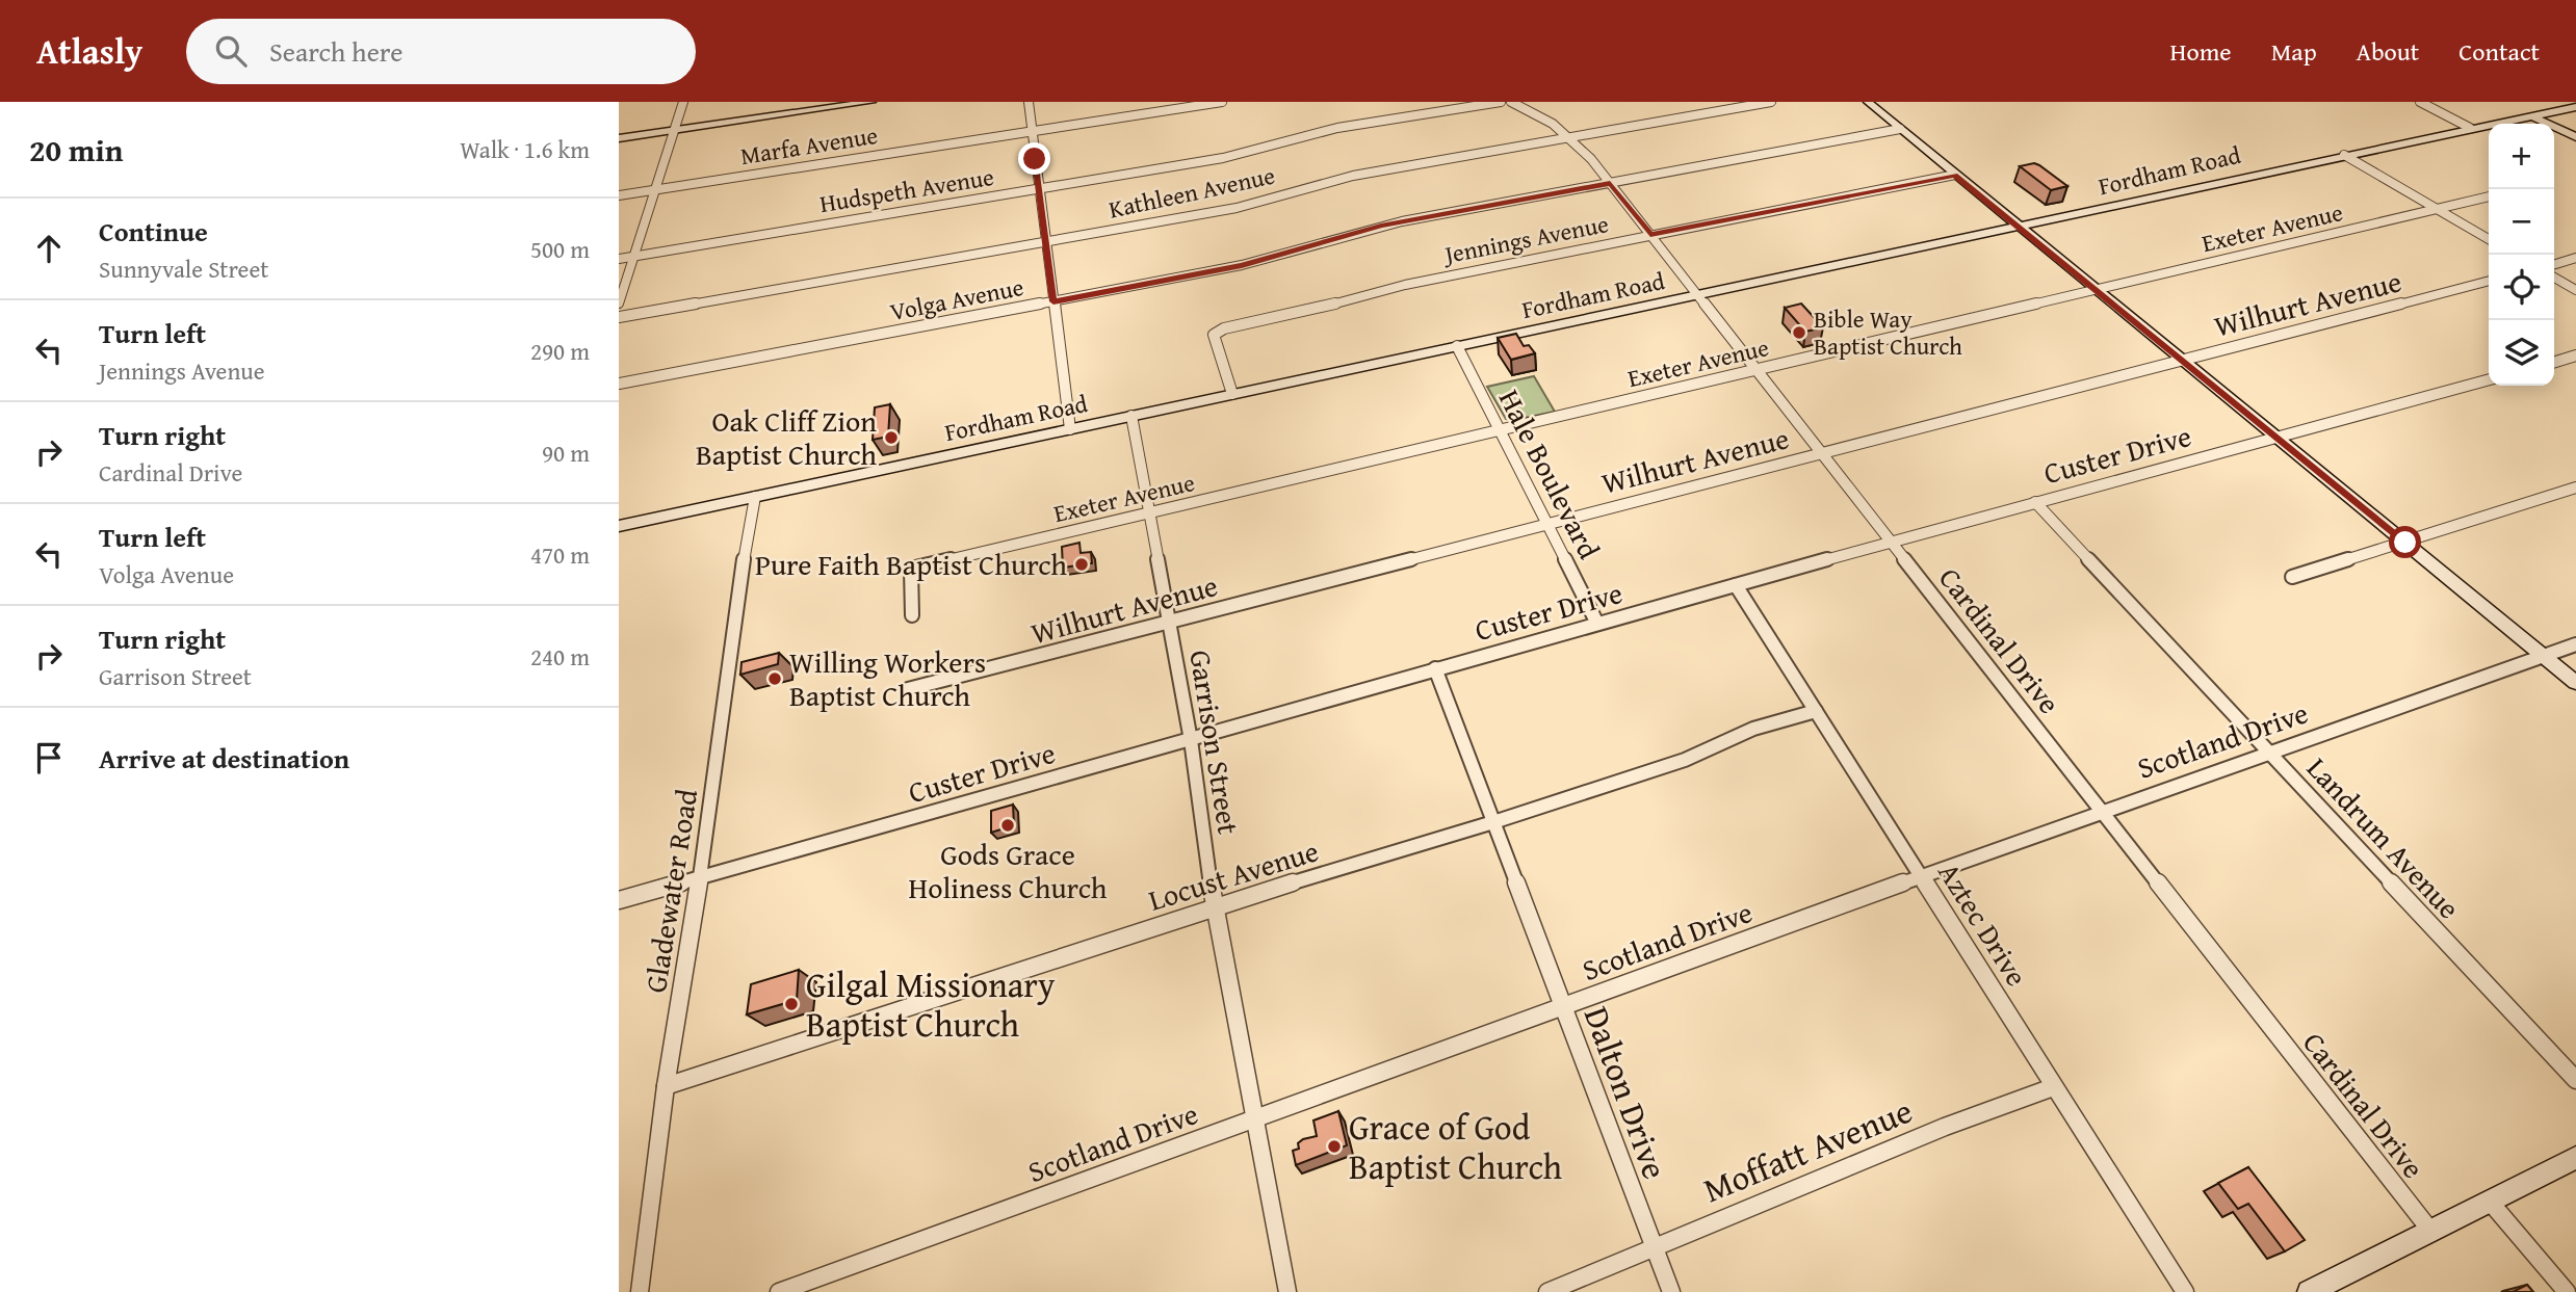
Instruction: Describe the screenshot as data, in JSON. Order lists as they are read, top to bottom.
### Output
{
  "streets": {
    "street": [
      "Marfa Avenue",
      "Fordham Road",
      "Hudspeth Avenue",
      "Kathleen Avenue",
      "Exeter Avenue",
      "Jennings Avenue",
      "Volga Avenue",
      "Wilhurt Avenue",
      "Custer Drive",
      "Hale Boulevard",
      "Cardinal Drive",
      "Scotland Drive",
      "Garrison Street",
      "Landrum Avenue",
      "Locust Avenue",
      "Gladewater Road",
      "Aztec Drive",
      "Dalton Drive",
      "Moffatt Avenue"
    ]
  },
  "crossings": [
    ["Fordham Road", "Jennings Avenue"],
    ["Fordham Road", "Hale Boulevard"],
    ["Fordham Road", "Cardinal Drive"],
    ["Fordham Road", "Garrison Street"],
    ["Fordham Road", "Gladewater Road"],
    ["Kathleen Avenue", "Cardinal Drive"],
    ["Exeter Avenue", "Hale Boulevard"],
    ["Exeter Avenue", "Cardinal Drive"],
    ["Exeter Avenue", "Garrison Street"],
    ["Jennings Avenue", "Cardinal Drive"],
    ["Volga Avenue", "Cardinal Drive"],
    ["Wilhurt Avenue", "Hale Boulevard"],
    ["Wilhurt Avenue", "Cardinal Drive"],
    ["Wilhurt Avenue", "Garrison Street"],
    ["Custer Drive", "Hale Boulevard"],
    ["Custer Drive", "Cardinal Drive"],
    ["Custer Drive", "Garrison Street"],
    ["Custer Drive", "Landrum Avenue"],
    ["Custer Drive", "Gladewater Road"],
    ["Custer Drive", "Aztec Drive"],
    ["Custer Drive", "Dalton Drive"],
    ["Cardinal Drive", "Scotland Drive"],
    ["Scotland Drive", "Garrison Street"],
    ["Scotland Drive", "Landrum Avenue"],
    ["Scotland Drive", "Aztec Drive"],
    ["Scotland Drive", "Dalton Drive"],
    ["Garrison Street", "Locust Avenue"],
    ["Locust Avenue", "Gladewater Road"],
    ["Locust Avenue", "Aztec Drive"],
    ["Locust Avenue", "Dalton Drive"],
    ["Aztec Drive", "Moffatt Avenue"],
    ["Dalton Drive", "Moffatt Avenue"]
  ],
  "places": [
    "Bible Way Baptist Church",
    "Oak Cliff Zion Baptist Church",
    "Pure Faith Baptist Church",
    "Willing Workers Baptist Church",
    "Gods Grace Holiness Church",
    "Gilgal Missionary Baptist Church",
    "Grace of God Baptist Church"
  ],
  "page": {
    "header": "Atlasly",
    "search": "Search here",
    "nav": [
      "Home",
      "Map",
      "About",
      "Contact"
    ],
    "heading": ["20 min", "Walk · 1.6 km"],
    "map_buttons": ["+", "−"],
    "list": [
      ["Continue", "Sunnyvale Street", "500 m"],
      ["Turn left", "Jennings Avenue", "290 m"],
      ["Turn right", "Cardinal Drive", "90 m"],
      ["Turn left", "Volga Avenue", "470 m"],
      ["Turn right", "Garrison Street", "240 m"],
      "Arrive at destination"
    ]
  }
}
